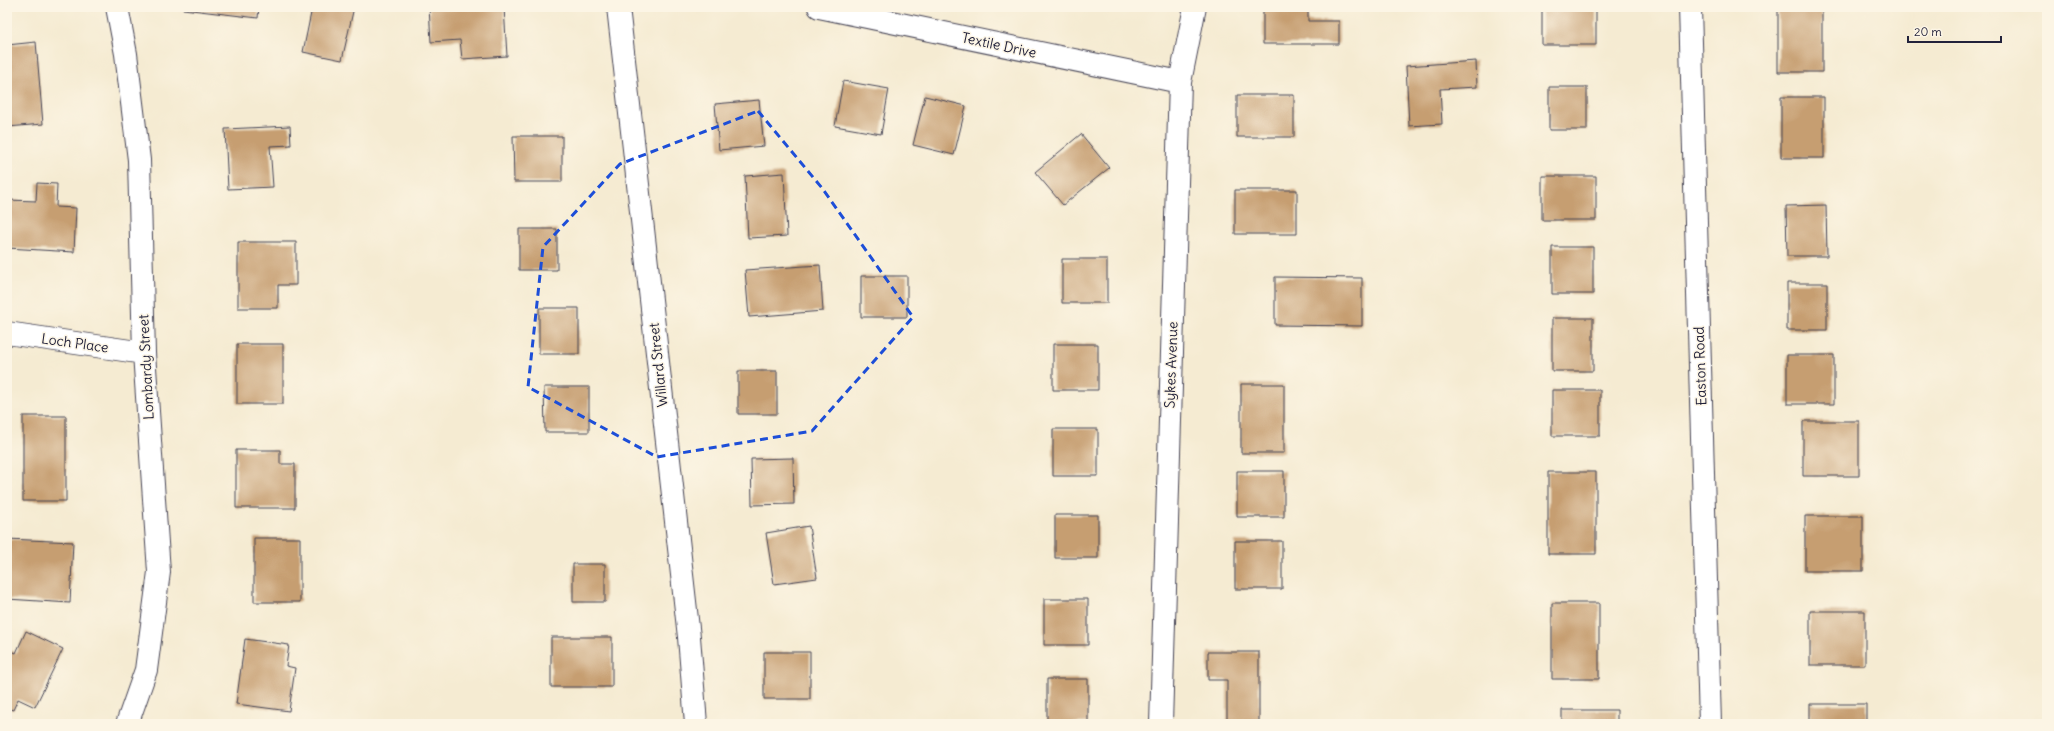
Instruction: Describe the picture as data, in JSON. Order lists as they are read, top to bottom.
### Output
{
  "streets": {
    "street": [
      "Textile Drive",
      "Loch Place",
      "Willard Street",
      "Sykes Avenue",
      "Easton Road",
      "Lombardy Street"
    ]
  },
  "crossings": [
    ["Textile Drive", "Sykes Avenue"],
    ["Loch Place", "Lombardy Street"]
  ],
  "scale_bar": "20 m"
}
